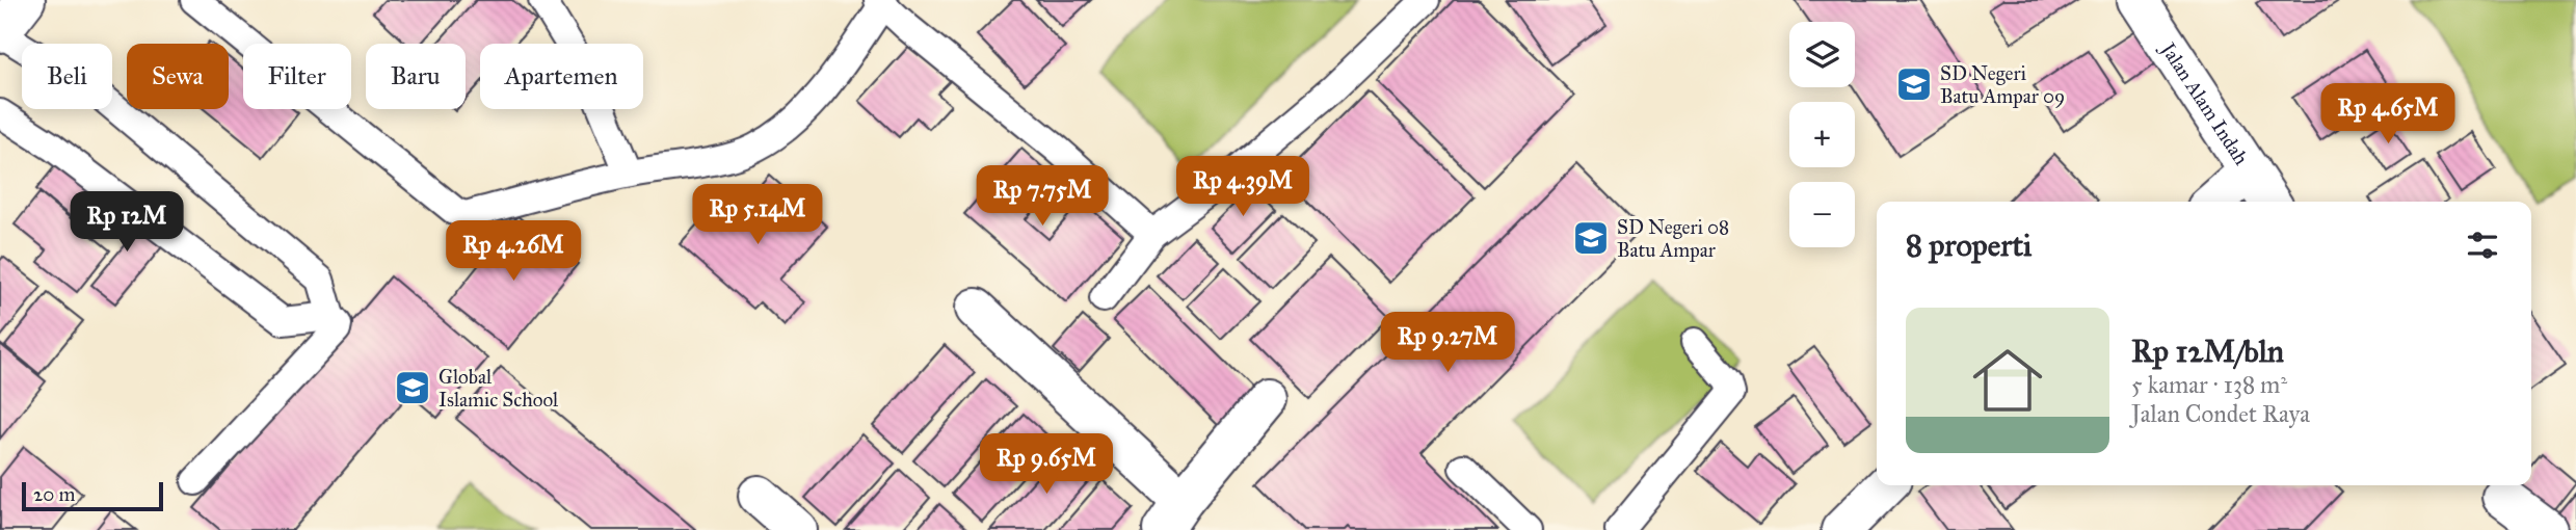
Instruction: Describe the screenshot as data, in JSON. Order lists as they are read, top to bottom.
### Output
{
  "streets": {
    "street": ["Jalan Alam Indah"]
  },
  "places": {
    "school or university": ["SD Negeri Batu Ampar 09", "SD Negeri 08 Batu Ampar", "Global Islamic School"]
  },
  "scale_bar": "20 m",
  "page": {
    "map_buttons": ["+", "−"],
    "chip": [
      "Beli",
      "Sewa",
      "Filter",
      "Baru",
      "Apartemen"
    ],
    "price": [
      "Rp 4.65M",
      "Rp 4.39M",
      "Rp 7.75M",
      "Rp 5.14M",
      "Rp 12M",
      "Rp 4.26M",
      "Rp 9.27M",
      "Rp 9.65M"
    ],
    "heading": "8 properti",
    "list": [
      {
        "name": "Rp 12M/bln",
        "note": "5 kamar · 138 m² · Jalan Condet Raya"
      }
    ],
    "scale": "20 m"
  }
}
